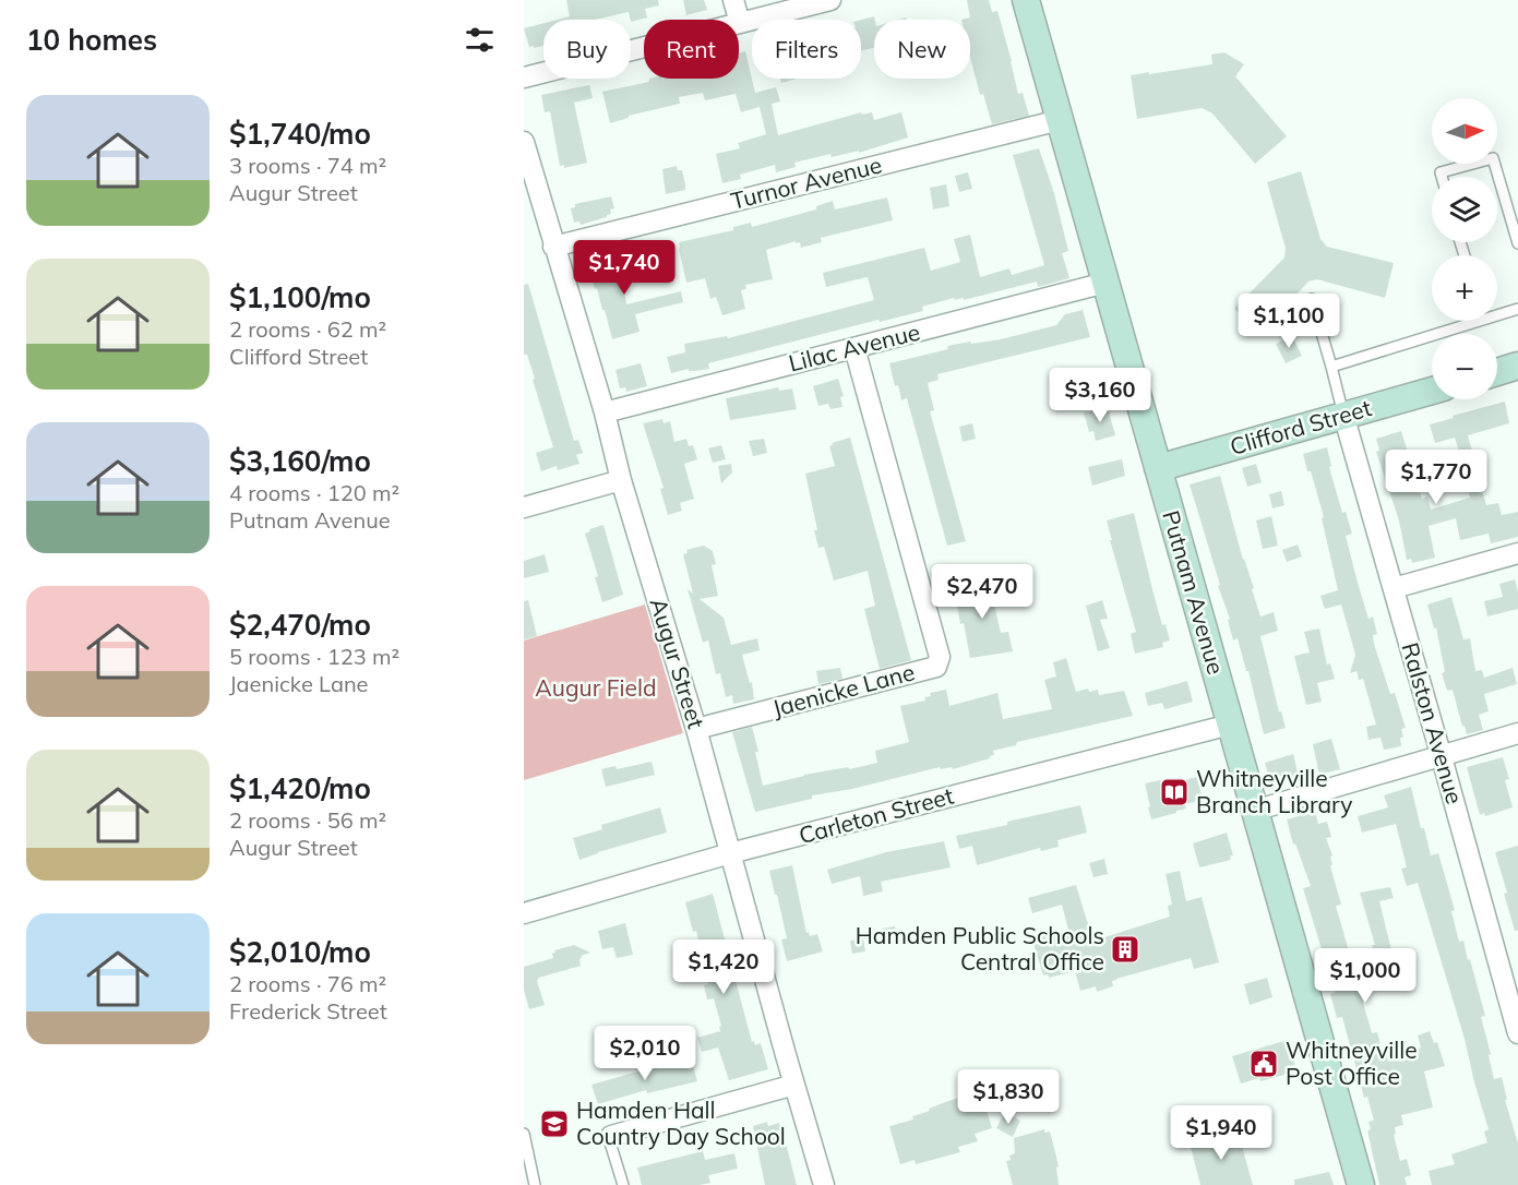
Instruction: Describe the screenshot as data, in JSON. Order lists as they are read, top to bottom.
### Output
{
  "streets": {
    "main road": ["Clifford Street", "Putnam Avenue"],
    "street": [
      "Turnor Avenue",
      "Lilac Avenue",
      "Augur Street",
      "Jaenicke Lane",
      "Ralston Avenue",
      "Carleton Street"
    ]
  },
  "crossings": [
    ["Turnor Avenue", "Putnam Avenue"],
    ["Turnor Avenue", "Augur Street"],
    ["Lilac Avenue", "Putnam Avenue"],
    ["Lilac Avenue", "Augur Street"],
    ["Lilac Avenue", "Jaenicke Lane"],
    ["Clifford Street", "Putnam Avenue"],
    ["Clifford Street", "Ralston Avenue"],
    ["Putnam Avenue", "Carleton Street"],
    ["Augur Street", "Jaenicke Lane"],
    ["Augur Street", "Carleton Street"]
  ],
  "parks": ["Augur Field"],
  "places": {
    "library": ["Whitneyville Branch Library"],
    "building": ["Hamden Public Schools Central Office"],
    "public building": ["Whitneyville Post Office"],
    "school or university": ["Hamden Hall Country Day School"]
  },
  "north": "right",
  "page": {
    "heading": "10 homes",
    "chip": [
      "Buy",
      "Rent",
      "Filters",
      "New"
    ],
    "list": [
      {
        "name": "$1,740/mo",
        "note": "3 rooms · 74 m² · Augur Street"
      },
      {
        "name": "$1,100/mo",
        "note": "2 rooms · 62 m² · Clifford Street"
      },
      {
        "name": "$3,160/mo",
        "note": "4 rooms · 120 m² · Putnam Avenue"
      },
      {
        "name": "$2,470/mo",
        "note": "5 rooms · 123 m² · Jaenicke Lane"
      },
      {
        "name": "$1,420/mo",
        "note": "2 rooms · 56 m² · Augur Street"
      },
      {
        "name": "$2,010/mo",
        "note": "2 rooms · 76 m² · Frederick Street"
      }
    ],
    "map_buttons": ["+", "−"],
    "price": [
      "$1,740",
      "$1,100",
      "$3,160",
      "$1,770",
      "$2,470",
      "$1,420",
      "$1,000",
      "$2,010",
      "$1,830",
      "$1,940"
    ]
  }
}
